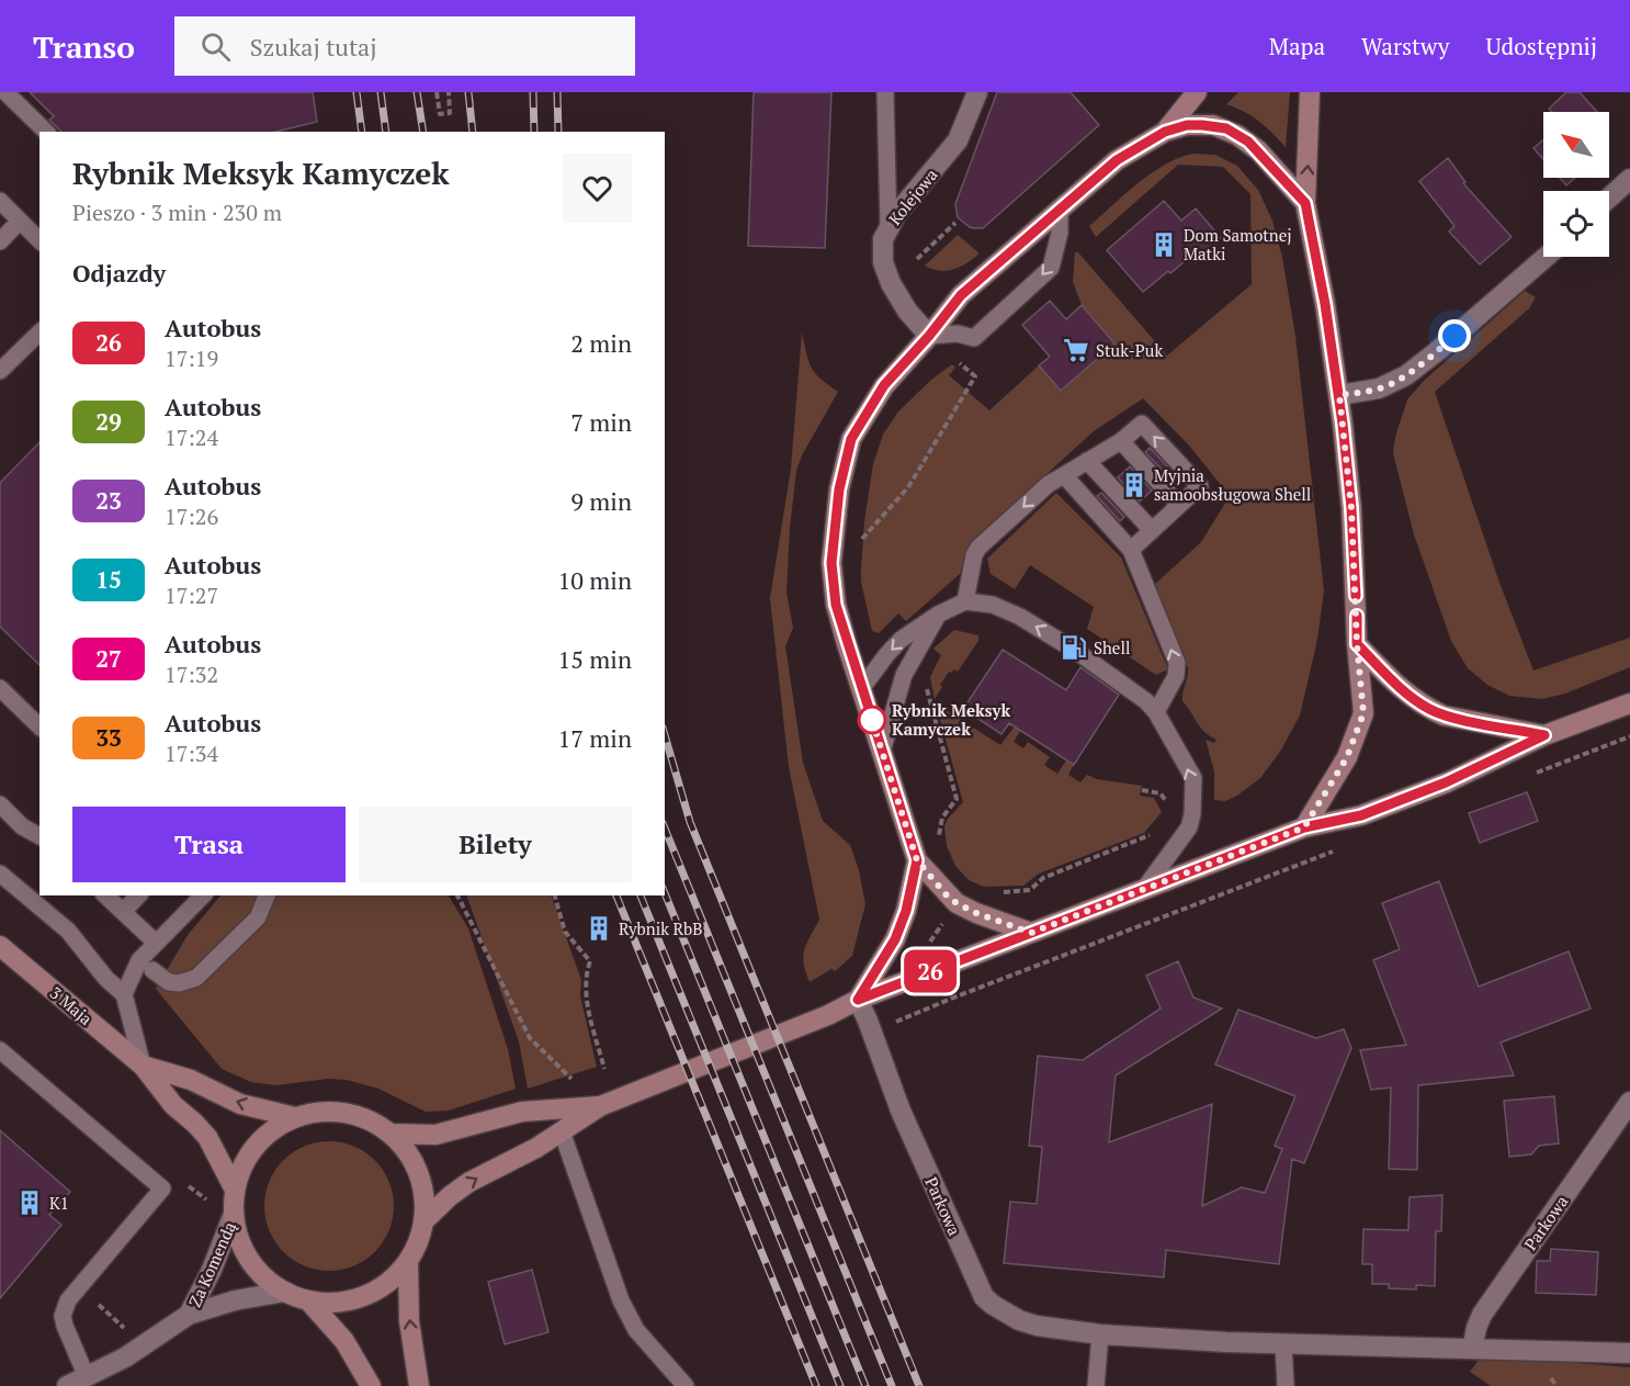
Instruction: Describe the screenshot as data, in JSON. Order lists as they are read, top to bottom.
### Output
{
  "streets": {
    "main road": ["3 Maja"],
    "street": ["Kolejowa", "Parkowa", "Za Komendą"]
  },
  "crossings": [
    ["3 Maja", "Za Komendą"]
  ],
  "places": {
    "building": [
      "Dom Samotnej Matki",
      "Myjnia samoobsługowa Shell",
      "Rybnik RbB",
      "K1"
    ],
    "supermarket": ["Stuk-Puk"],
    "fuel station": ["Shell"],
    "other": ["Rybnik Meksyk Kamyczek"]
  },
  "lines": ["bus line 26"],
  "north": "top left",
  "page": {
    "header": "Transo",
    "search": "Szukaj tutaj",
    "nav": ["Mapa", "Warstwy", "Udostępnij"],
    "on_map": "26",
    "heading": [
      ["Rybnik Meksyk Kamyczek", "Pieszo · 3 min · 230 m"],
      "Odjazdy"
    ],
    "list": [
      {
        "mark": "26",
        "name": "Autobus",
        "note": "17:19",
        "value": "2 min"
      },
      {
        "mark": "29",
        "name": "Autobus",
        "note": "17:24",
        "value": "7 min"
      },
      {
        "mark": "23",
        "name": "Autobus",
        "note": "17:26",
        "value": "9 min"
      },
      {
        "mark": "15",
        "name": "Autobus",
        "note": "17:27",
        "value": "10 min"
      },
      {
        "mark": "27",
        "name": "Autobus",
        "note": "17:32",
        "value": "15 min"
      },
      {
        "mark": "33",
        "name": "Autobus",
        "note": "17:34",
        "value": "17 min"
      }
    ],
    "buttons": ["Trasa", "Bilety"]
  }
}
